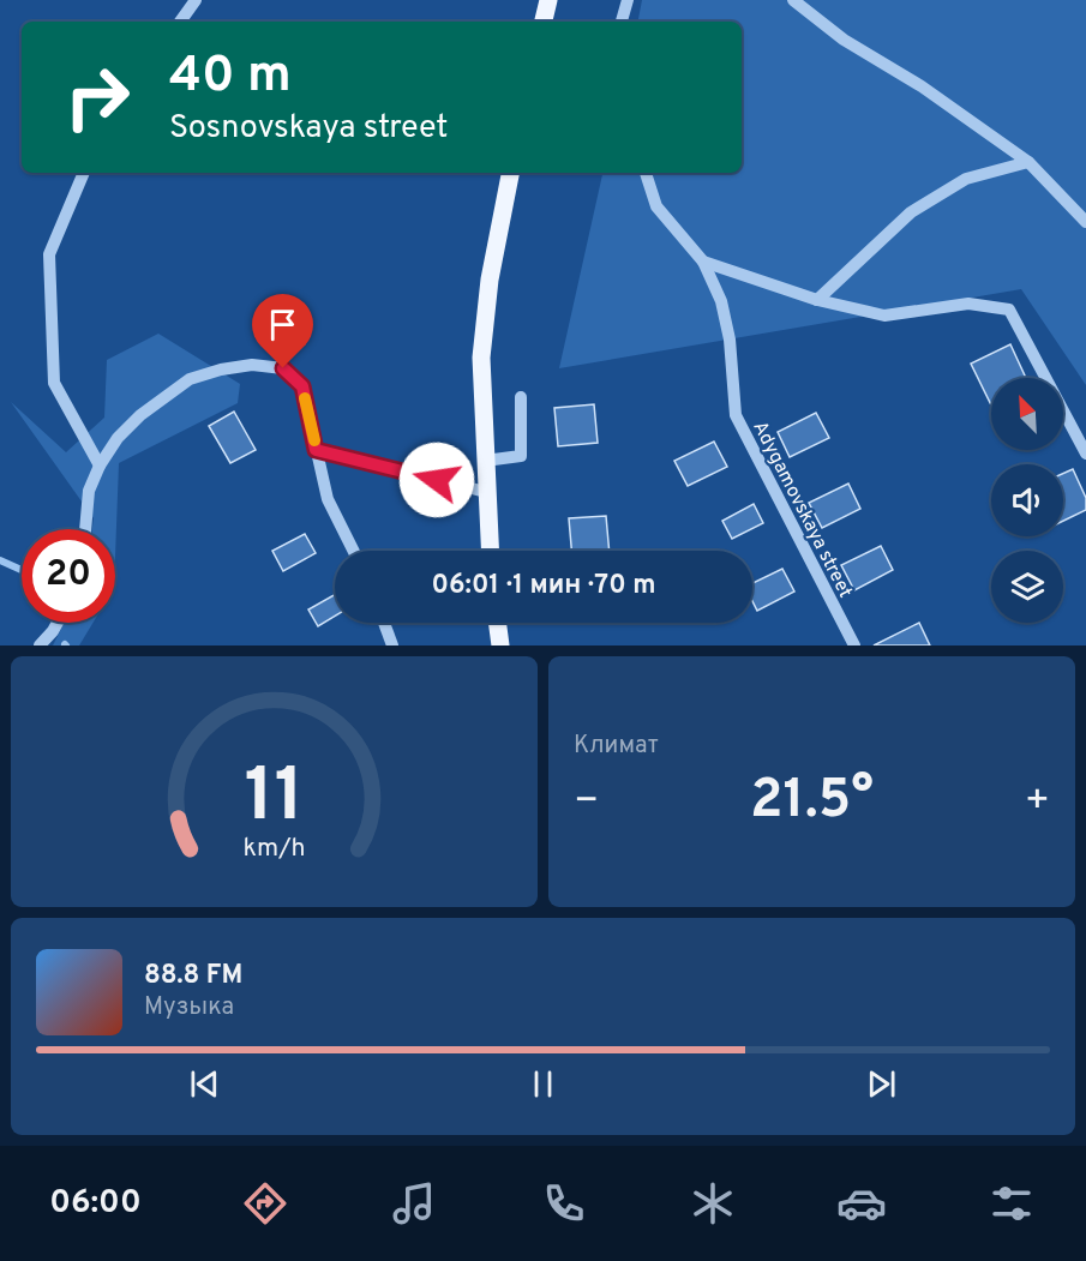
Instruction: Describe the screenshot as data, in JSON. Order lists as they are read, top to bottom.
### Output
{
  "streets": {
    "street": ["Adygamovskaya street"]
  },
  "north": "top left",
  "page": {
    "turn": ["40 m", "Sosnovskaya street"],
    "limit": "20",
    "trip": "06:01 · 1 мин · 70 m",
    "tile": "Климат",
    "heat": ["−", "21.5°", "+"],
    "song": ["88.8 FM", "Музыка"],
    "tabs": "06:00",
    "gauge": ["11", "km/h"]
  }
}
